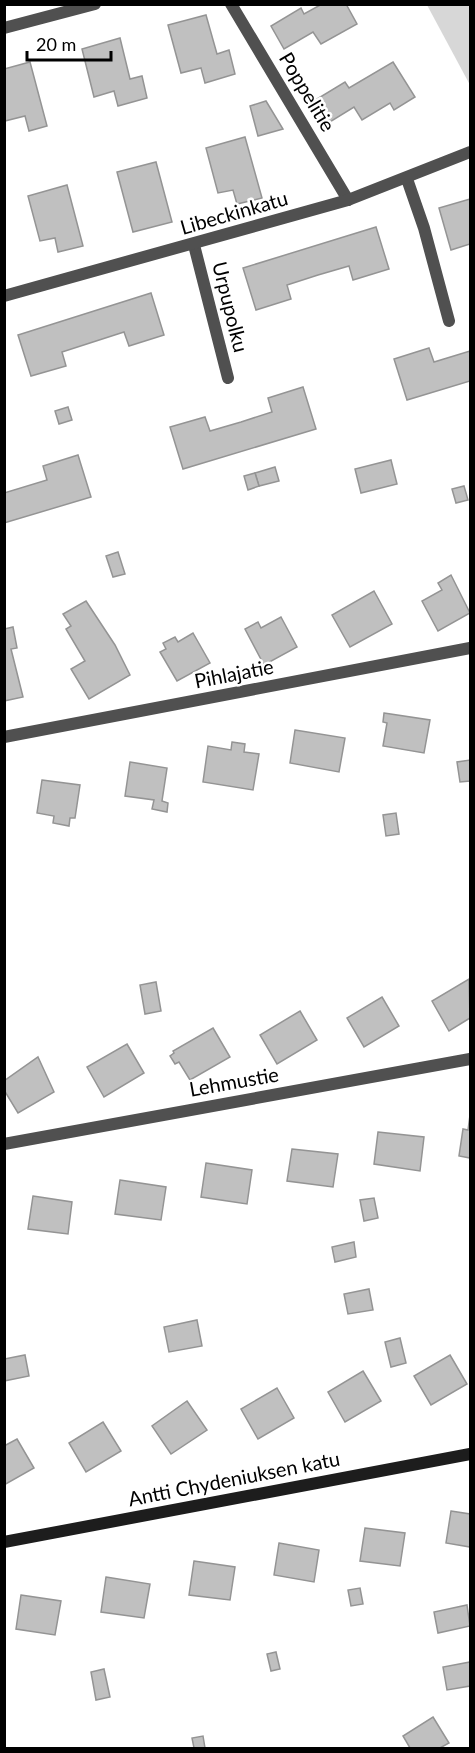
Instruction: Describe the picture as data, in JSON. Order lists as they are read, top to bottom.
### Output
{
  "streets": {
    "main road": ["Antti Chydeniuksen katu"],
    "street": [
      "Poppelitie",
      "Libeckinkatu",
      "Urpupolku",
      "Pihlajatie",
      "Lehmustie"
    ]
  },
  "crossings": [
    ["Poppelitie", "Libeckinkatu"],
    ["Libeckinkatu", "Urpupolku"]
  ],
  "scale_bar": "20 m"
}
